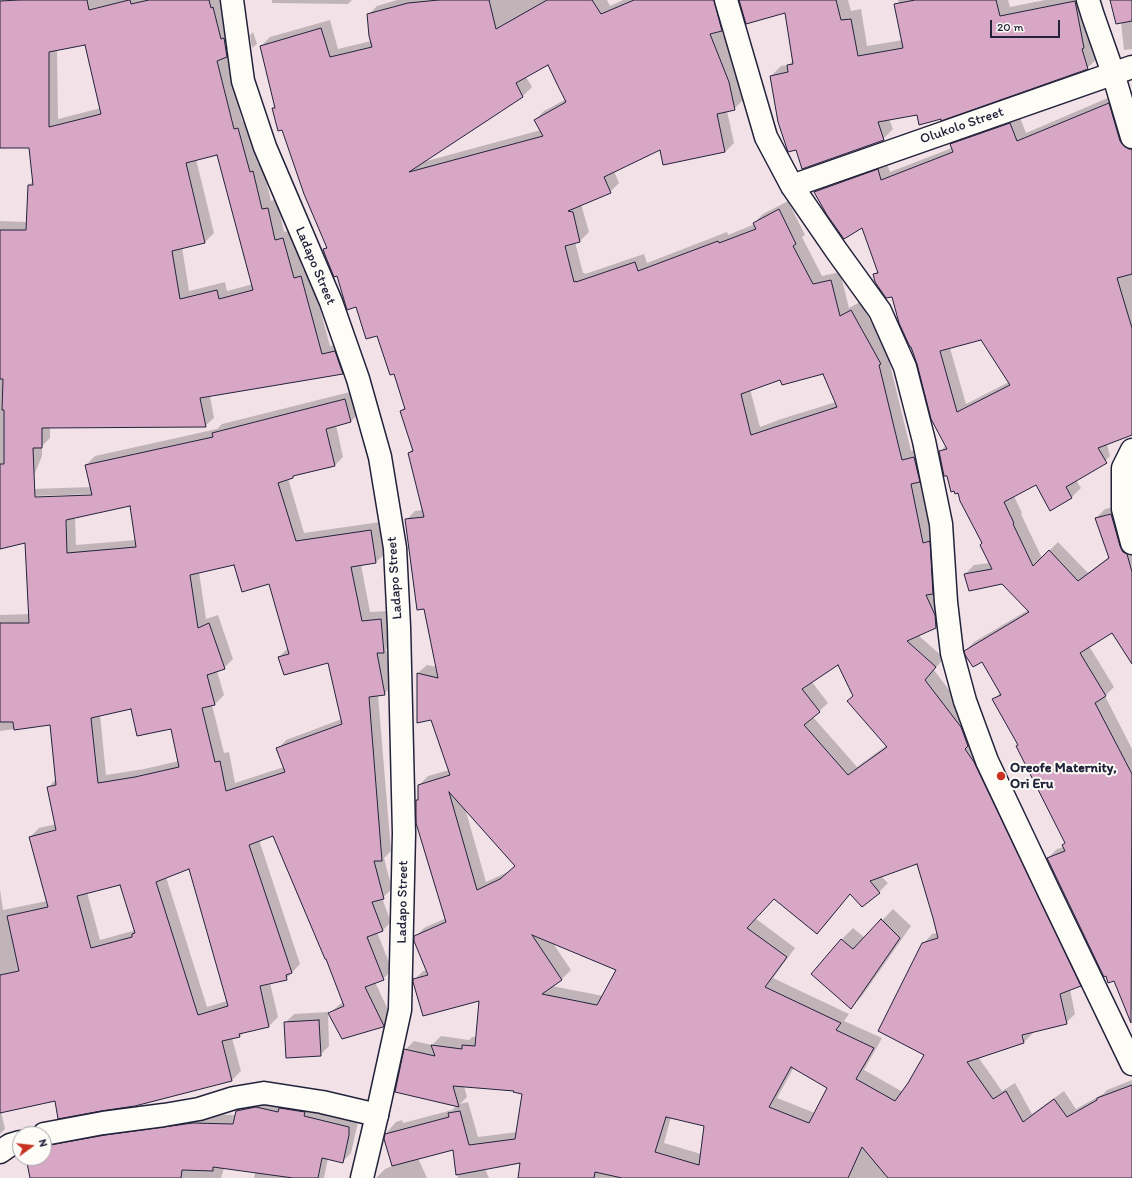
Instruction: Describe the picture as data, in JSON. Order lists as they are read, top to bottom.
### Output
{
  "streets": {
    "street": ["Olukolo Street", "Ladapo Street"]
  },
  "places": ["Oreofe Maternity, Ori Eru"],
  "scale_bar": "20 m",
  "north": "right"
}
